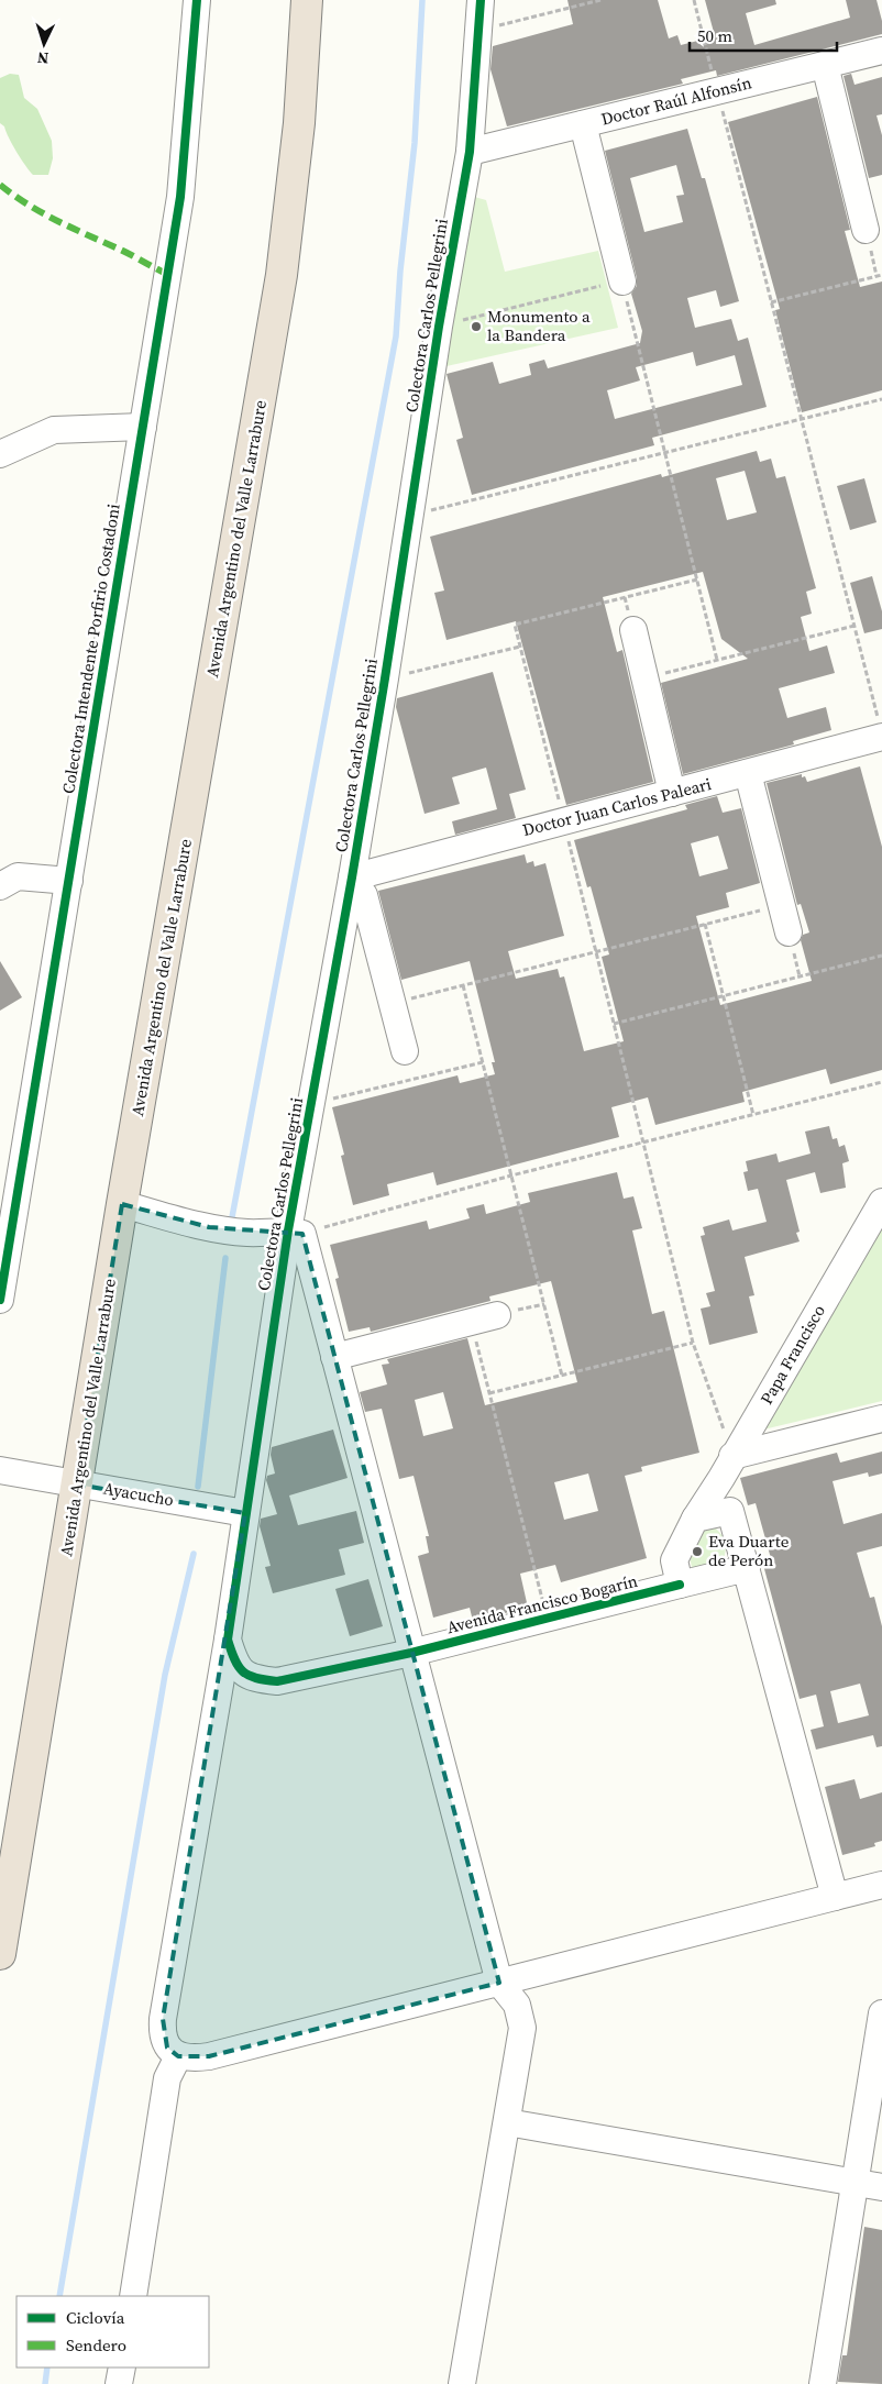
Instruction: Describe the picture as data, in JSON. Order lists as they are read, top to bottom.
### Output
{
  "streets": {
    "highway": ["Avenida Argentino del Valle Larrabure"],
    "street": [
      "Doctor Raúl Alfonsín",
      "Colectora Carlos Pellegrini",
      "Colectora Intendente Porfirio Costadoni",
      "Doctor Juan Carlos Paleari",
      "Papa Francisco",
      "Ayacucho",
      "Avenida Francisco Bogarín"
    ]
  },
  "crossings": [
    ["Doctor Raúl Alfonsín", "Colectora Carlos Pellegrini"],
    ["Colectora Carlos Pellegrini", "Doctor Juan Carlos Paleari"],
    ["Colectora Carlos Pellegrini", "Ayacucho"],
    ["Colectora Carlos Pellegrini", "Avenida Francisco Bogarín"],
    ["Avenida Argentino del Valle Larrabure", "Ayacucho"],
    ["Papa Francisco", "Avenida Francisco Bogarín"]
  ],
  "places": ["Monumento a la Bandera", "Eva Duarte de Perón"],
  "legend": ["Ciclovía", "Sendero"],
  "scale_bar": "50 m",
  "north": "bottom"
}
